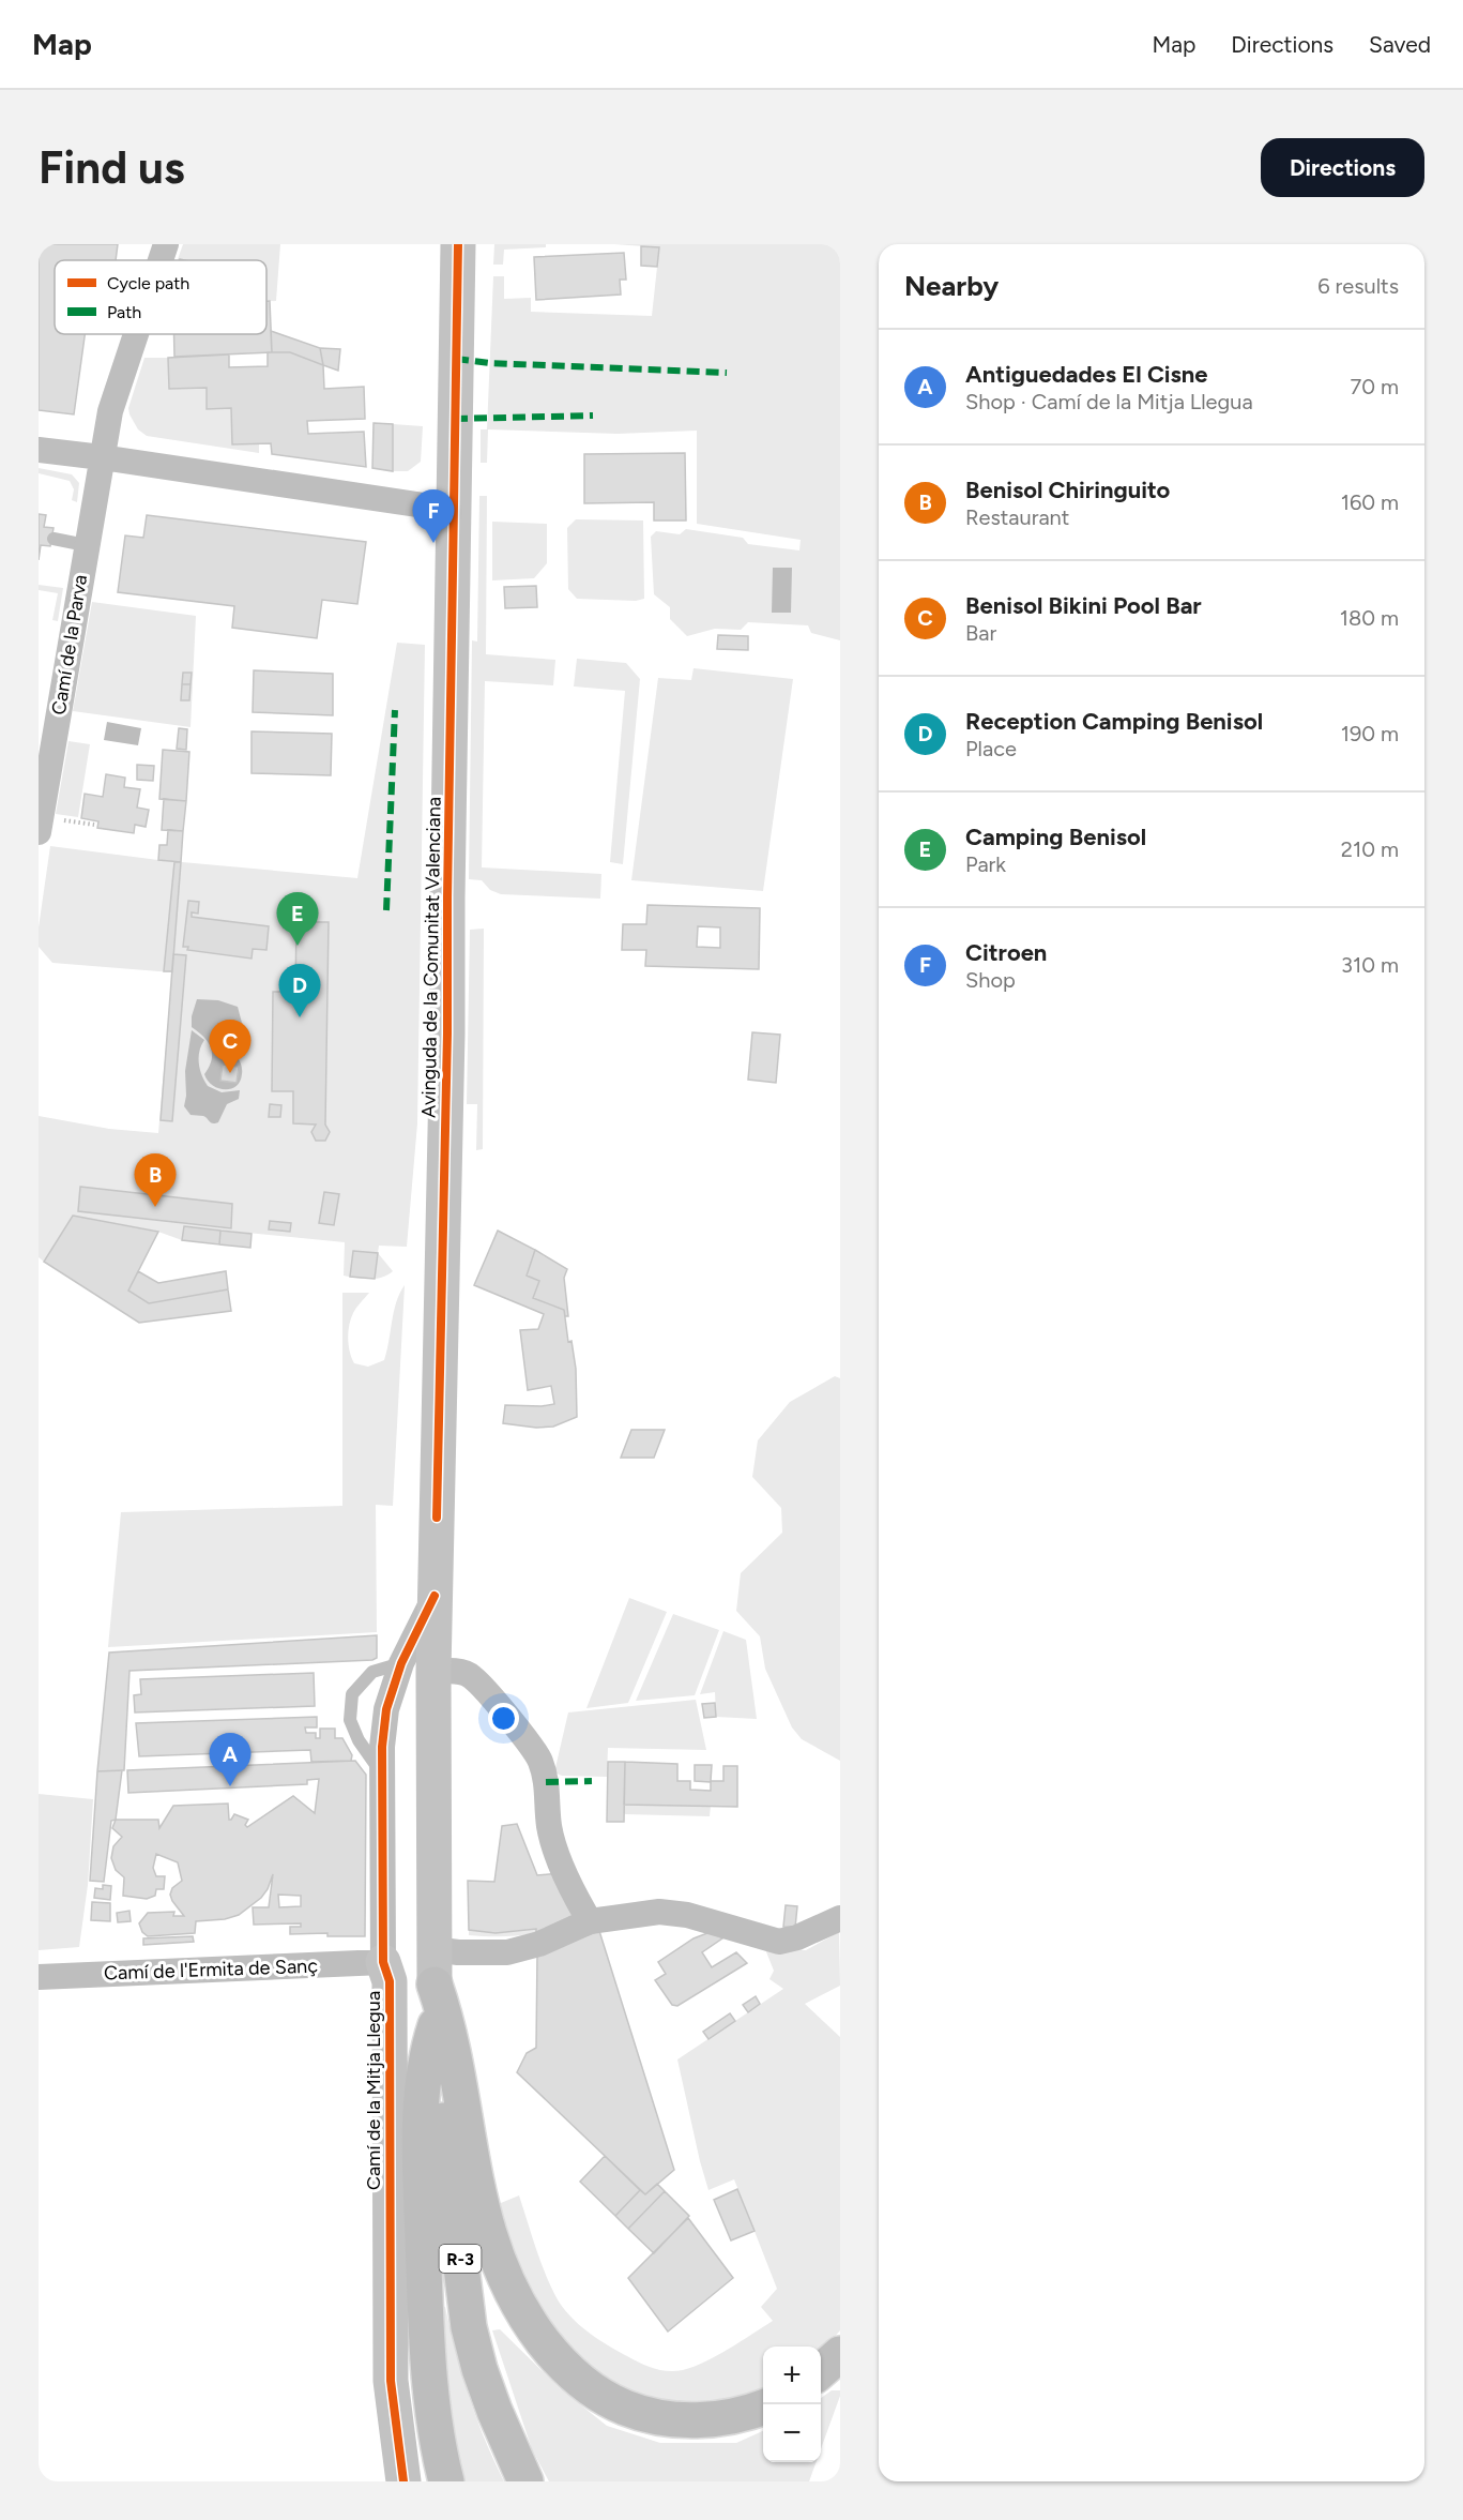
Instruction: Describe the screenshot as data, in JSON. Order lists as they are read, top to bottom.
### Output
{
  "streets": {
    "highway": ["R-3"],
    "main road": ["Avinguda de la Comunitat Valenciana", "Camí de la Mitja Llegua"],
    "street": ["Camí de la Parva", "Camí de l'Ermita de Sanç"]
  },
  "crossings": [
    ["Avinguda de la Comunitat Valenciana", "Camí de la Mitja Llegua"],
    ["Avinguda de la Comunitat Valenciana", "R-3"],
    ["Camí de l'Ermita de Sanç", "Camí de la Mitja Llegua"]
  ],
  "legend": ["Cycle path", "Path"],
  "page": {
    "header": "Map",
    "nav": ["Map", "Directions", "Saved"],
    "buttons": "Directions",
    "title": "Find us",
    "heading": ["Nearby", "6 results"],
    "list": [
      {
        "mark": "A",
        "name": "Antiguedades El Cisne",
        "note": "Shop · Camí de la Mitja Llegua",
        "value": "70 m"
      },
      {
        "mark": "B",
        "name": "Benisol Chiringuito",
        "note": "Restaurant",
        "value": "160 m"
      },
      {
        "mark": "C",
        "name": "Benisol Bikini Pool Bar",
        "note": "Bar",
        "value": "180 m"
      },
      {
        "mark": "D",
        "name": "Reception Camping Benisol",
        "note": "Place",
        "value": "190 m"
      },
      {
        "mark": "E",
        "name": "Camping Benisol",
        "note": "Park",
        "value": "210 m"
      },
      {
        "mark": "F",
        "name": "Citroen",
        "note": "Shop",
        "value": "310 m"
      }
    ],
    "pins": [
      "F",
      "E",
      "D",
      "C",
      "B",
      "A"
    ],
    "map_buttons": ["+", "−"]
  }
}
